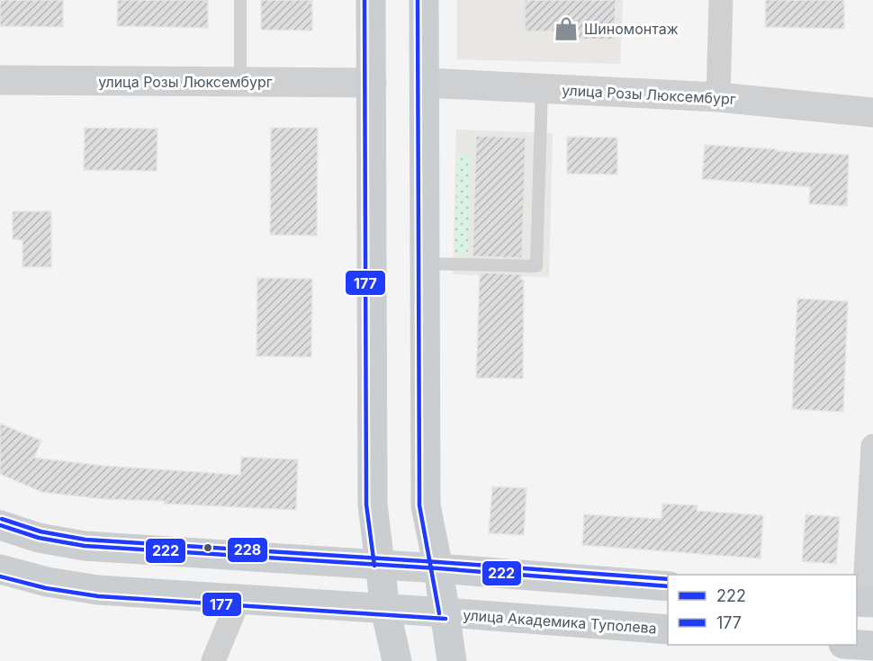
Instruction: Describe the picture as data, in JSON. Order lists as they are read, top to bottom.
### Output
{
  "streets": {
    "main road": ["улица Академика Туполева"],
    "street": ["улица Розы Люксембург"]
  },
  "places": {
    "shop": ["Шиномонтаж"]
  },
  "lines": ["transit line 177", "transit line 228", "transit line 222"],
  "legend": ["222", "177"]
}
